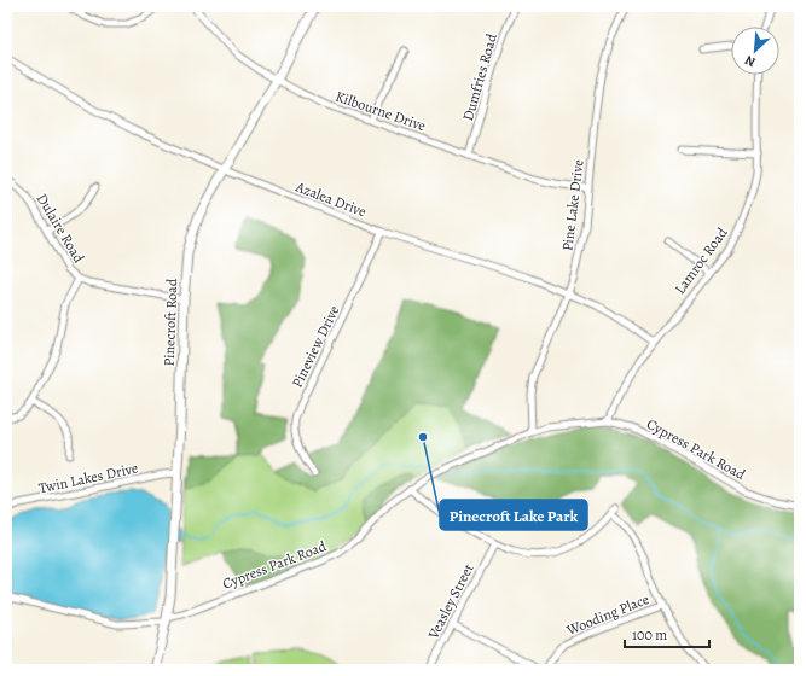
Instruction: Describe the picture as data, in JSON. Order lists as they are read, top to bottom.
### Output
{
  "streets": {
    "street": [
      "Dumfries Road",
      "Kilbourne Drive",
      "Azalea Drive",
      "Pine Lake Drive",
      "Dulaire Road",
      "Lamroc Road",
      "Pinecroft Road",
      "Pineview Drive",
      "Cypress Park Road",
      "Twin Lakes Drive",
      "Veasley Street",
      "Wooding Place"
    ]
  },
  "crossings": [
    ["Dumfries Road", "Kilbourne Drive"],
    ["Kilbourne Drive", "Pine Lake Drive"],
    ["Kilbourne Drive", "Pinecroft Road"],
    ["Azalea Drive", "Pine Lake Drive"],
    ["Azalea Drive", "Lamroc Road"],
    ["Azalea Drive", "Pinecroft Road"],
    ["Azalea Drive", "Pineview Drive"],
    ["Pine Lake Drive", "Cypress Park Road"],
    ["Dulaire Road", "Pinecroft Road"],
    ["Lamroc Road", "Cypress Park Road"],
    ["Pinecroft Road", "Cypress Park Road"],
    ["Pinecroft Road", "Twin Lakes Drive"]
  ],
  "places": ["Pinecroft Lake Park"],
  "scale_bar": "100 m",
  "north": "bottom left"
}
